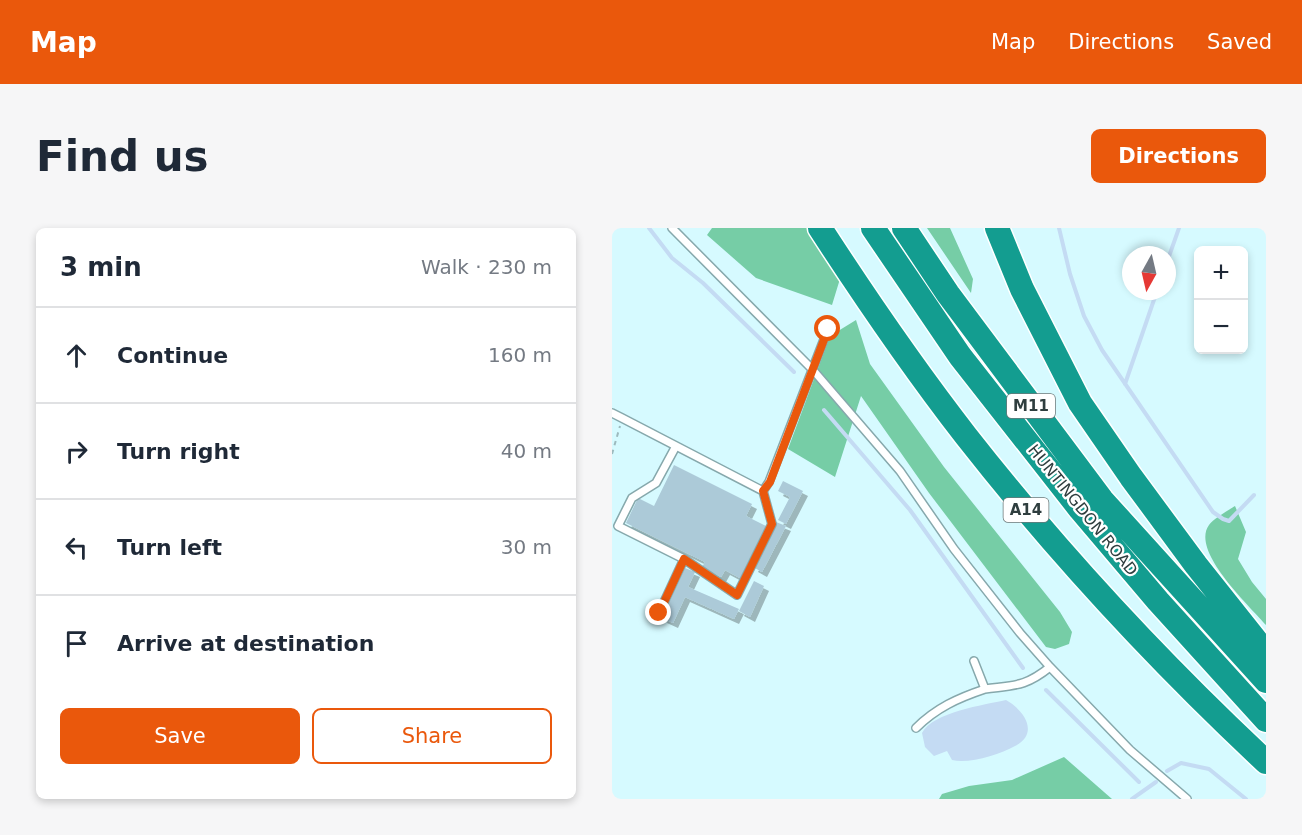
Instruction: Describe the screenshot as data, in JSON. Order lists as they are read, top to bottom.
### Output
{
  "streets": {
    "highway": ["M11", "A14", "HUNTINGDON ROAD"]
  },
  "north": "bottom",
  "page": {
    "header": "Map",
    "nav": ["Map", "Directions", "Saved"],
    "buttons": [
      "Directions",
      ["Save", "Share"]
    ],
    "title": "Find us",
    "heading": ["3 min", "Walk · 230 m"],
    "map_buttons": ["+", "−"],
    "list": [
      ["Continue", "160 m"],
      ["Turn right", "40 m"],
      ["Turn left", "30 m"],
      "Arrive at destination"
    ]
  }
}
